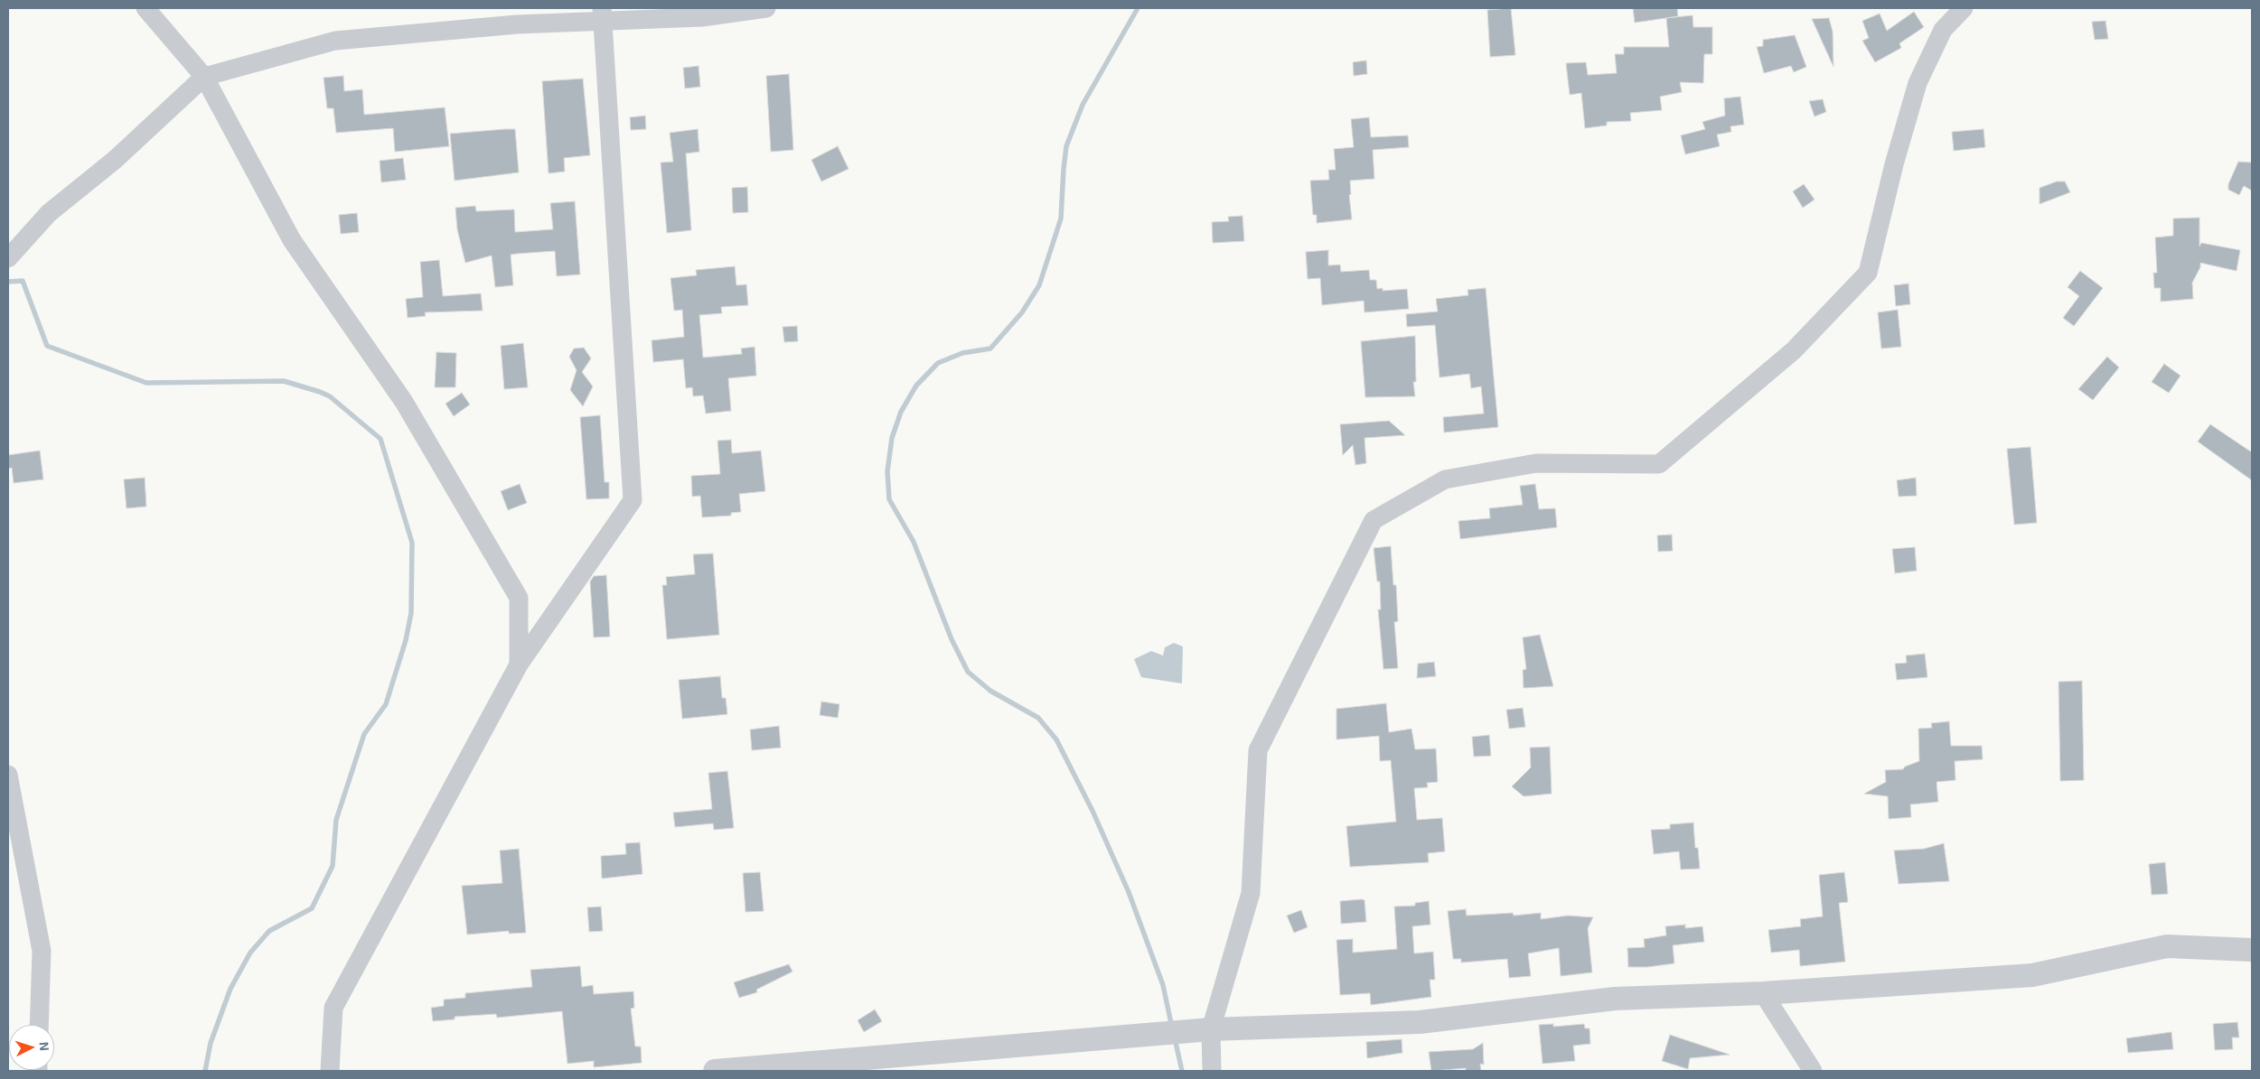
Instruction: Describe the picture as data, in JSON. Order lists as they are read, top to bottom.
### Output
{
  "north": "right"
}
